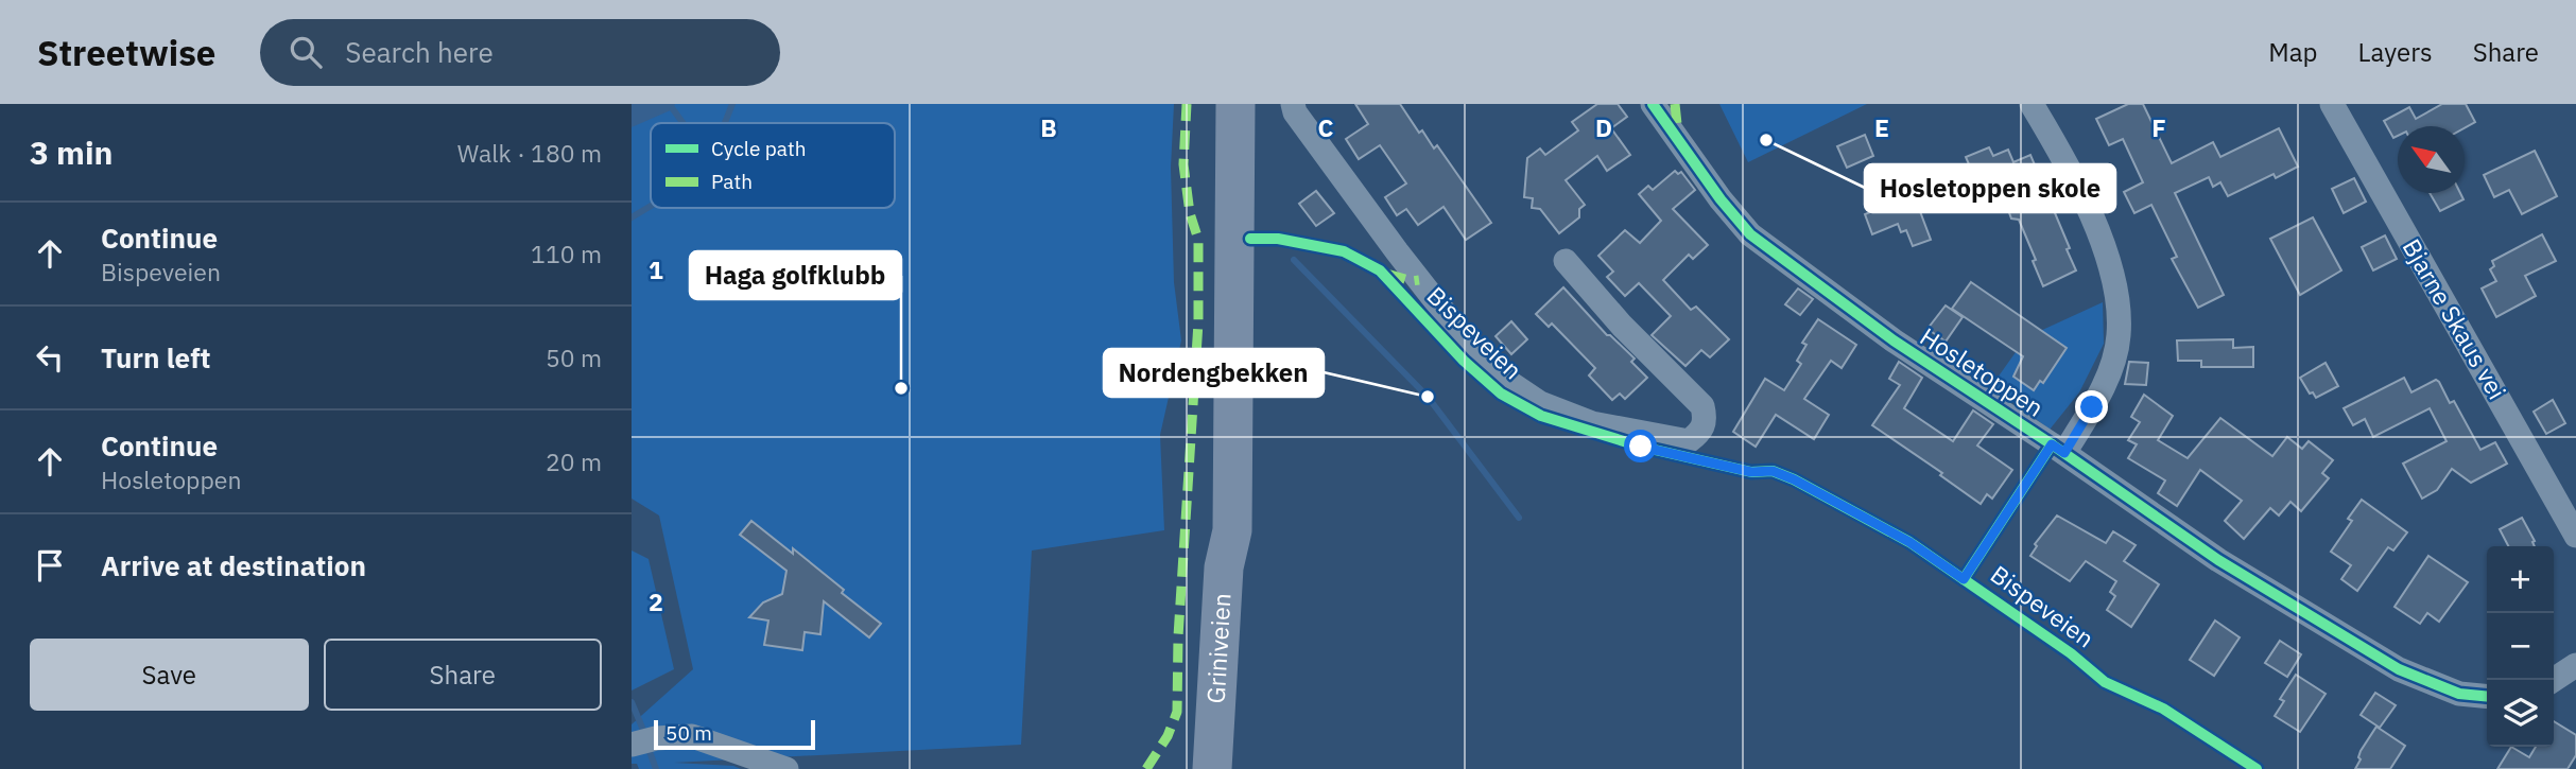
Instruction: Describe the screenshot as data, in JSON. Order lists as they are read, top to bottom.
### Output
{
  "streets": {
    "main road": ["Griniveien"],
    "street": ["Bjarne Skaus vei", "Hosletoppen"],
    "cycle path": ["Bispeveien"]
  },
  "places": ["Hosletoppen skole", "Haga golfklubb", "Nordengbekken"],
  "legend": ["Cycle path", "Path"],
  "scale_bar": "50 m",
  "north": "top left",
  "page": {
    "header": "Streetwise",
    "search": "Search here",
    "nav": ["Map", "Layers", "Share"],
    "heading": ["3 min", "Walk · 180 m"],
    "list": [
      ["Continue", "Bispeveien", "110 m"],
      ["Turn left", "50 m"],
      ["Continue", "Hosletoppen", "20 m"],
      "Arrive at destination"
    ],
    "map_buttons": ["+", "−"],
    "buttons": ["Save", "Share"],
    "scale": "50 m"
  },
  "grid": {
    "columns": [
      "B",
      "C",
      "D",
      "E",
      "F"
    ],
    "rows": ["1", "2"]
  }
}
